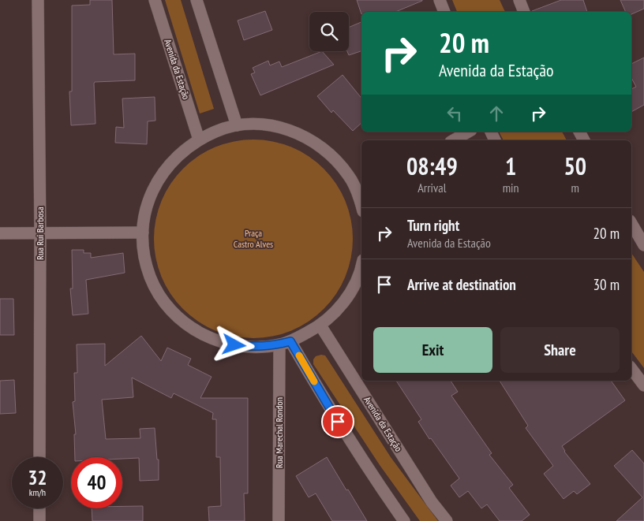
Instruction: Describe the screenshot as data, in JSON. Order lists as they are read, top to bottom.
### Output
{
  "streets": {
    "street": ["Avenida da Estação", "Rua Rui Barbosa", "Rua Marechal Rondon"]
  },
  "parks": ["Praça Castro Alves"],
  "page": {
    "turn": ["20 m", "Avenida da Estação"],
    "eta": [
      "08:49",
      "Arrival",
      "1",
      "min",
      "50",
      "m"
    ],
    "list": [
      {
        "name": "Turn right",
        "note": "Avenida da Estação",
        "value": "20 m"
      },
      {
        "name": "Arrive at destination",
        "value": "30 m"
      }
    ],
    "buttons": ["Exit", "Share"],
    "speed": "32 km/h",
    "limit": "40"
  }
}
